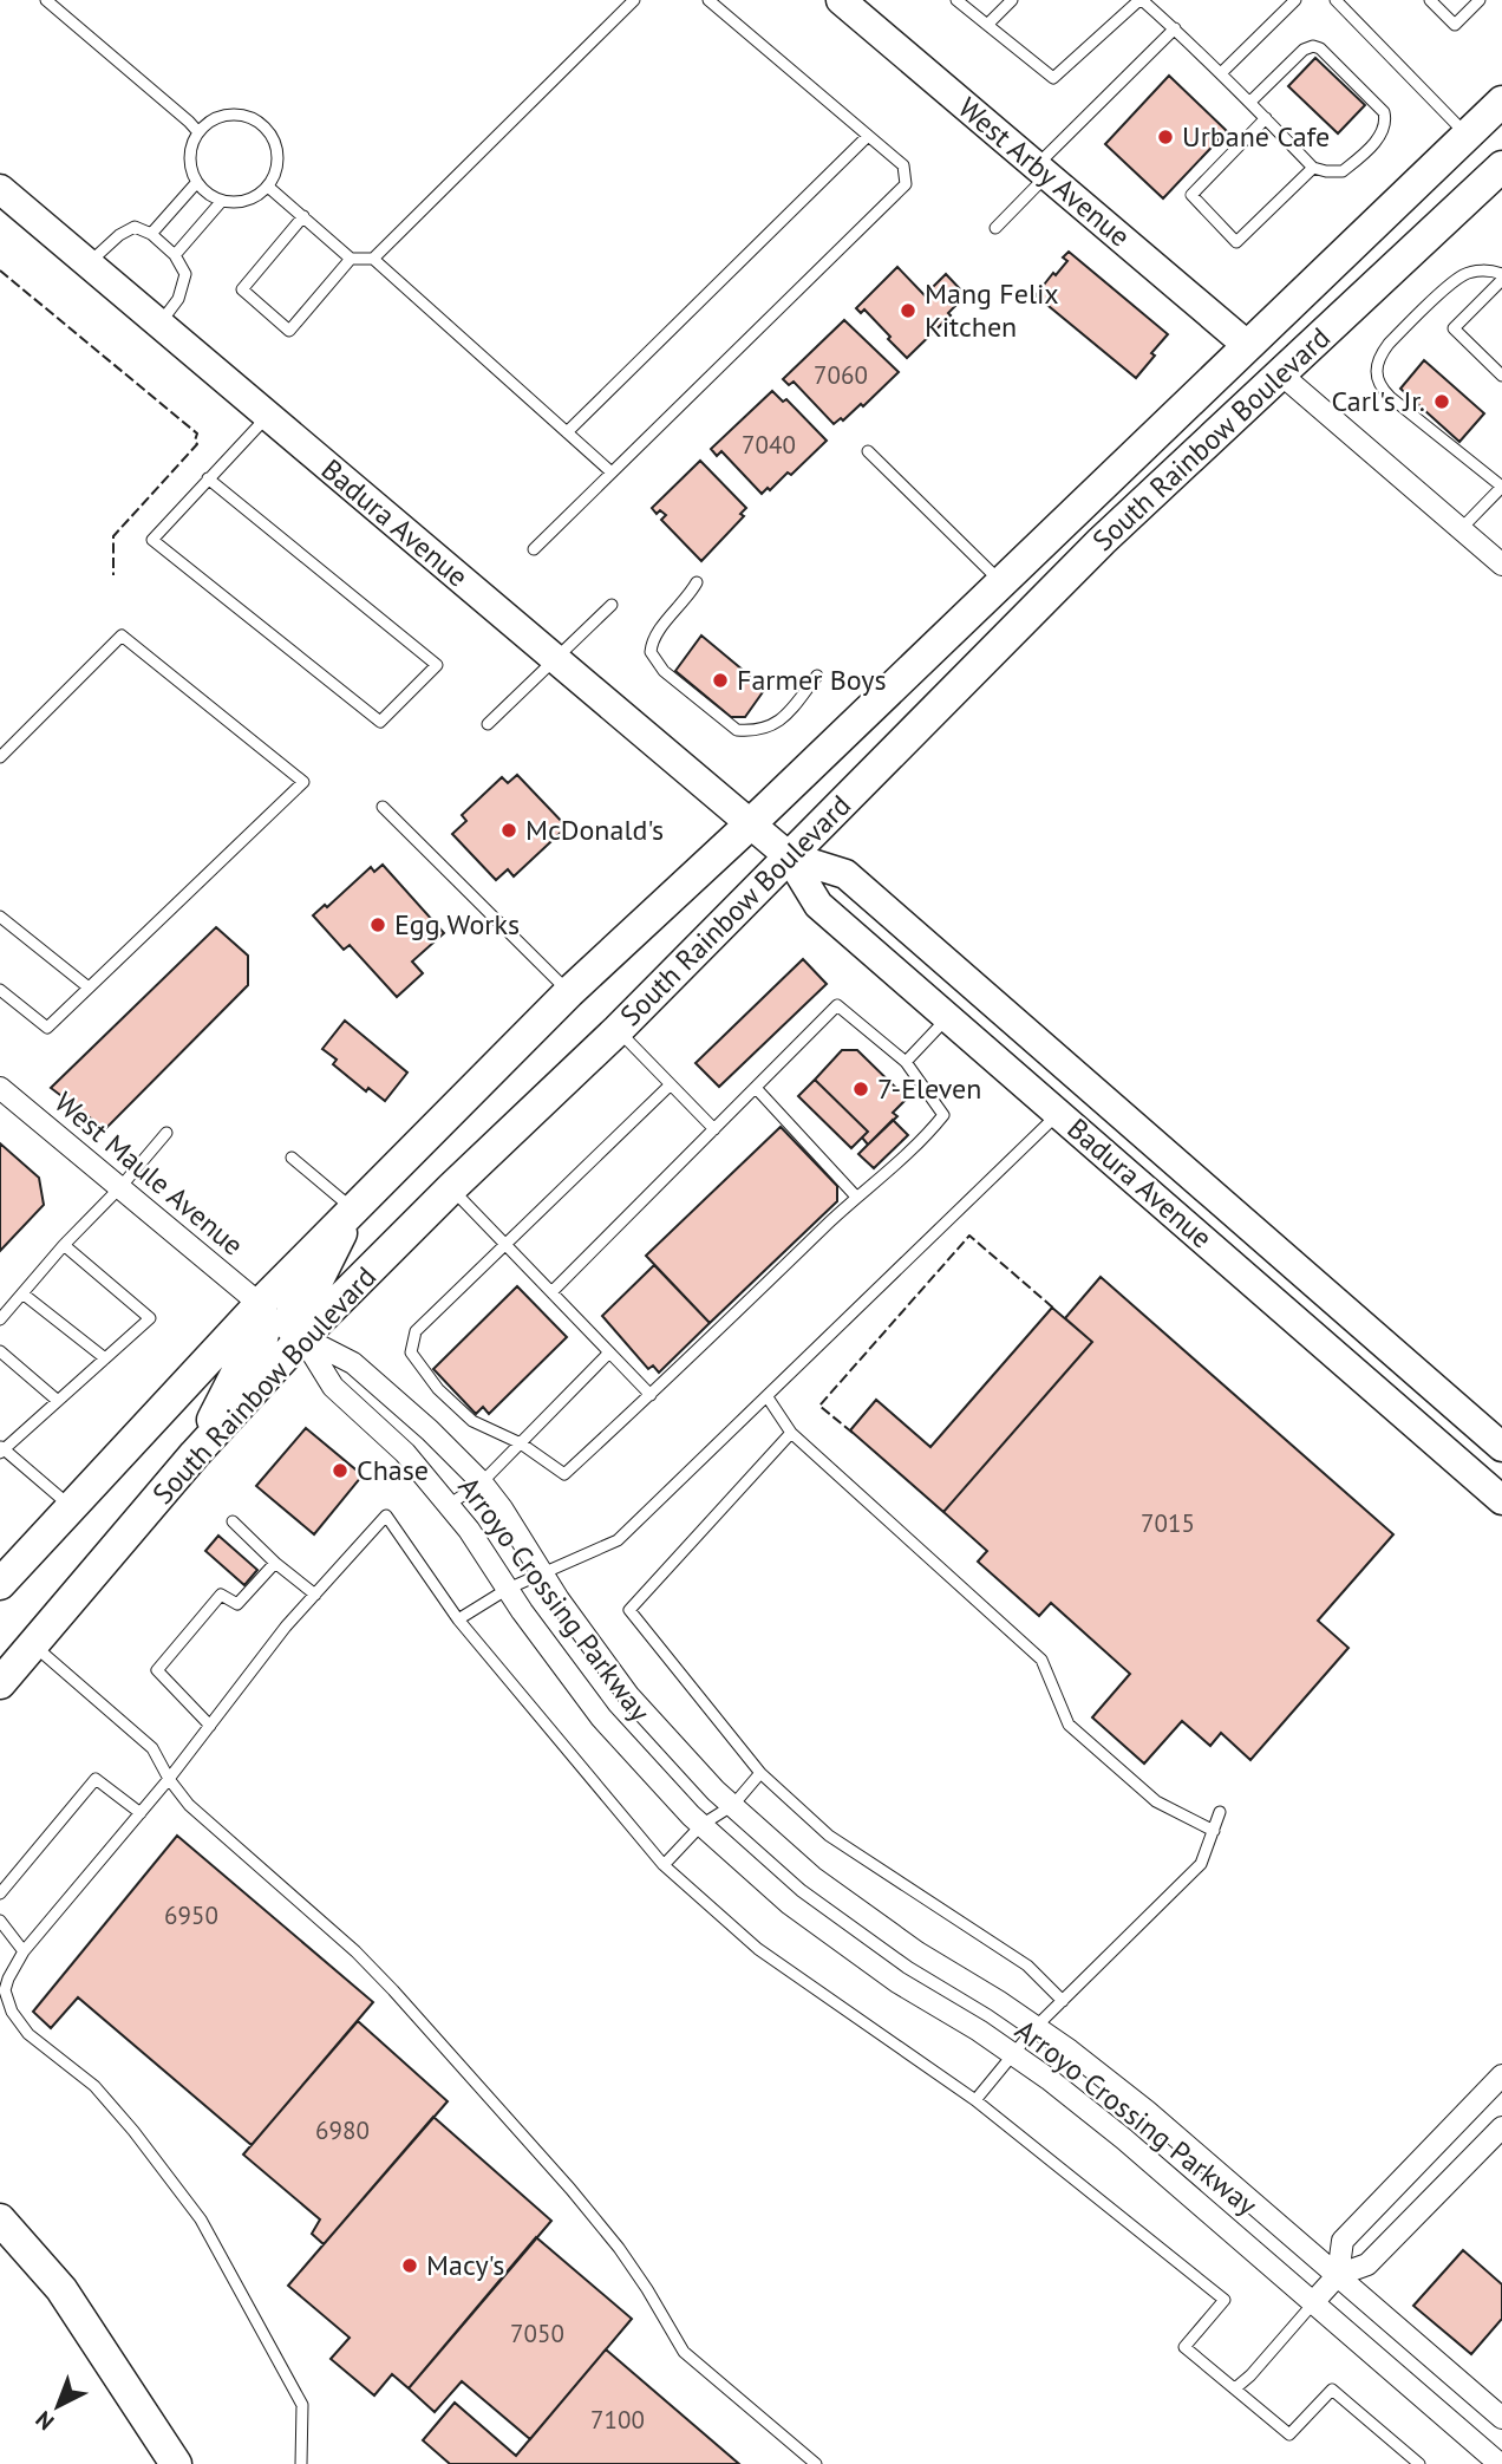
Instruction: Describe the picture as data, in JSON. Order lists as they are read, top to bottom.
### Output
{
  "streets": {
    "main road": ["West Arby Avenue", "South Rainbow Boulevard", "Badura Avenue"],
    "street": ["West Maule Avenue", "Arroyo Crossing Parkway"]
  },
  "crossings": [
    ["West Arby Avenue", "South Rainbow Boulevard"],
    ["South Rainbow Boulevard", "Badura Avenue"],
    ["South Rainbow Boulevard", "West Maule Avenue"],
    ["South Rainbow Boulevard", "Arroyo Crossing Parkway"]
  ],
  "places": [
    "Urbane Cafe",
    "Mang Felix Kitchen",
    "Carl's Jr.",
    "Farmer Boys",
    "McDonald's",
    "Egg Works",
    "7-Eleven",
    "Chase",
    "Macy's"
  ],
  "house_numbers": [
    "7060",
    "7040",
    "7015",
    "6950",
    "6980",
    "7050",
    "7100"
  ],
  "north": "bottom left"
}
